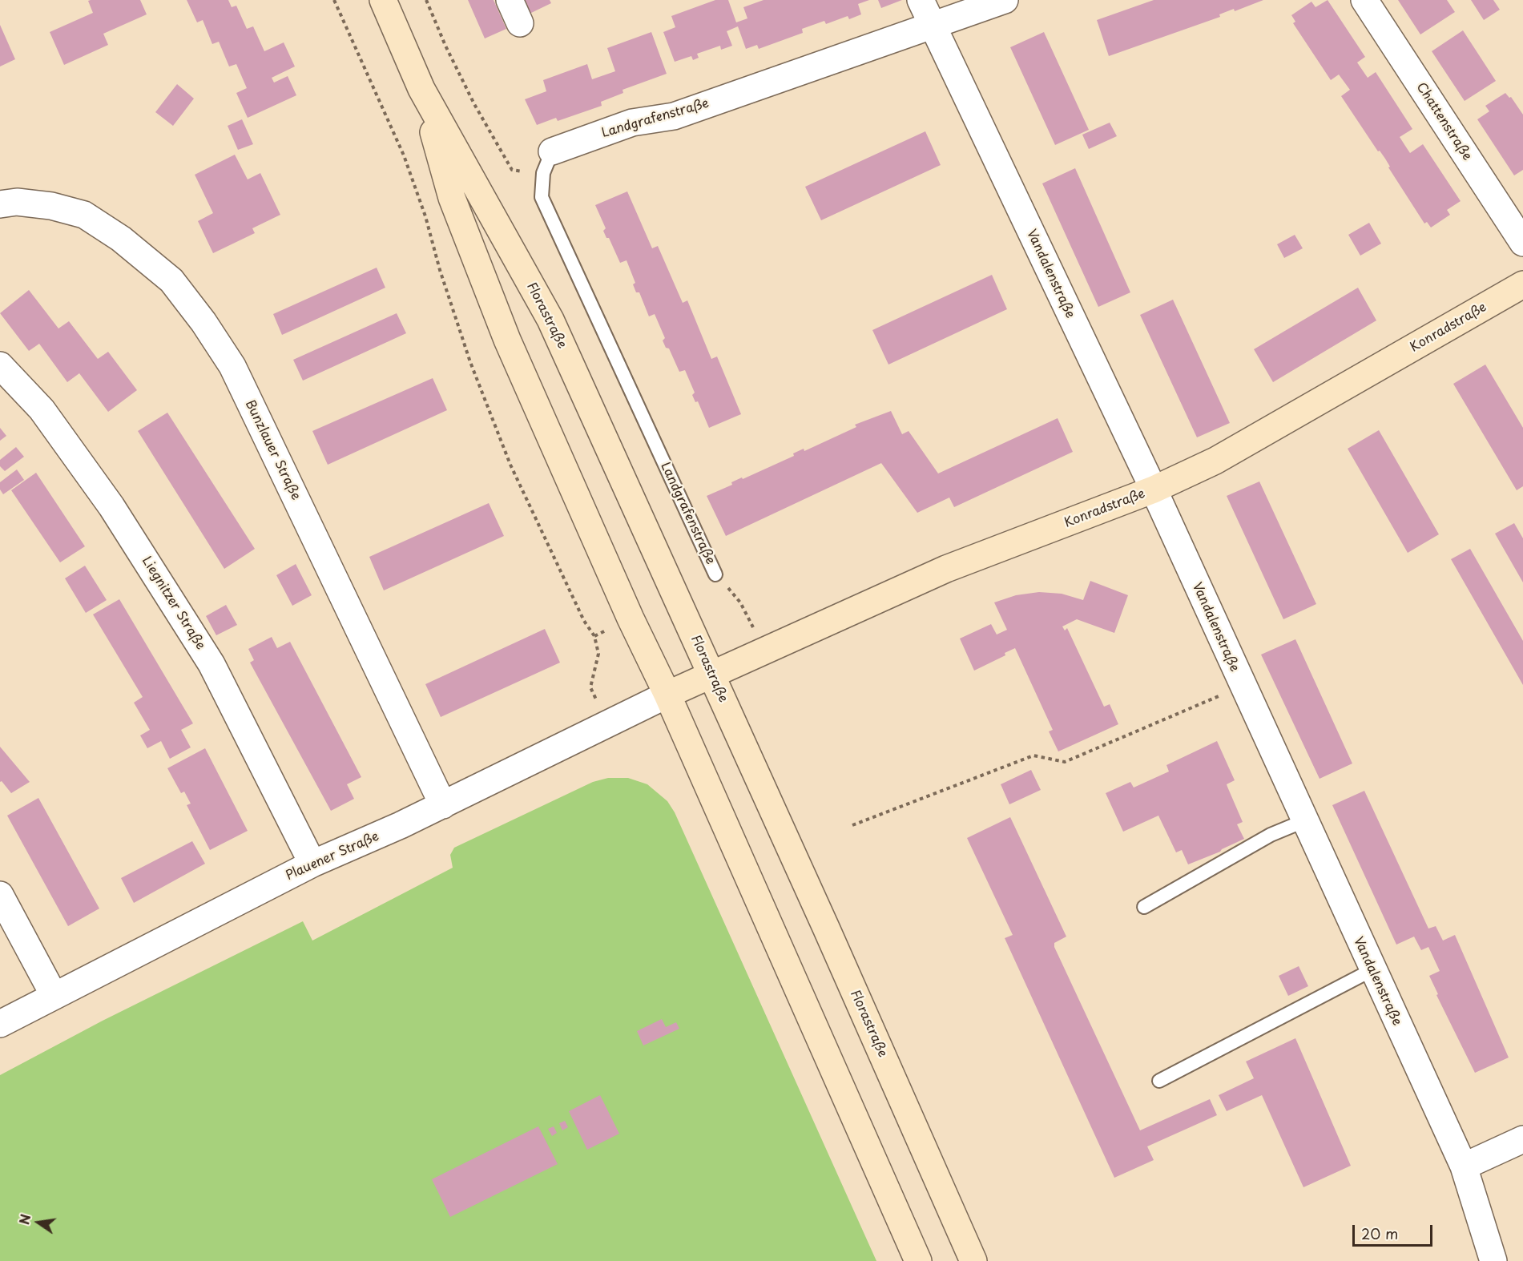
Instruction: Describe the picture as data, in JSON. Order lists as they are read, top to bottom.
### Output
{
  "streets": {
    "main road": ["Florastraße", "Konradstraße"],
    "street": [
      "Landgrafenstraße",
      "Chattenstraße",
      "Vandalenstraße",
      "Bunzlauer Straße",
      "Liegnitzer Straße",
      "Plauener Straße"
    ]
  },
  "crossings": [
    ["Landgrafenstraße", "Vandalenstraße"],
    ["Vandalenstraße", "Konradstraße"],
    ["Florastraße", "Konradstraße"],
    ["Florastraße", "Plauener Straße"],
    ["Konradstraße", "Plauener Straße"],
    ["Bunzlauer Straße", "Plauener Straße"],
    ["Liegnitzer Straße", "Plauener Straße"]
  ],
  "scale_bar": "20 m",
  "north": "left"
}
